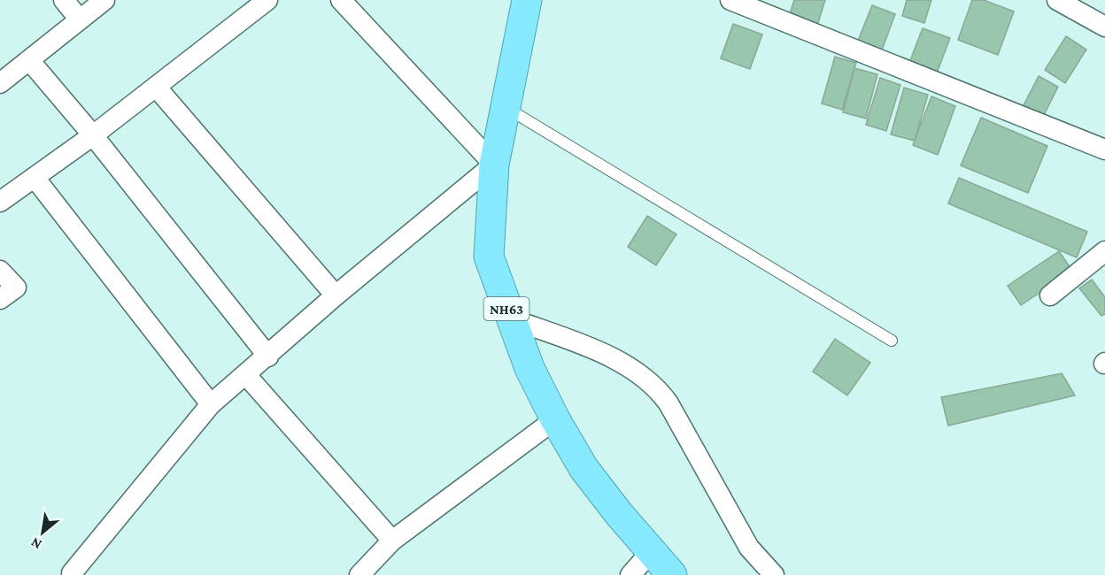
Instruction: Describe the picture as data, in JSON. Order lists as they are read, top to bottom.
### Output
{
  "streets": {
    "highway": ["NH63"]
  },
  "north": "bottom left"
}
